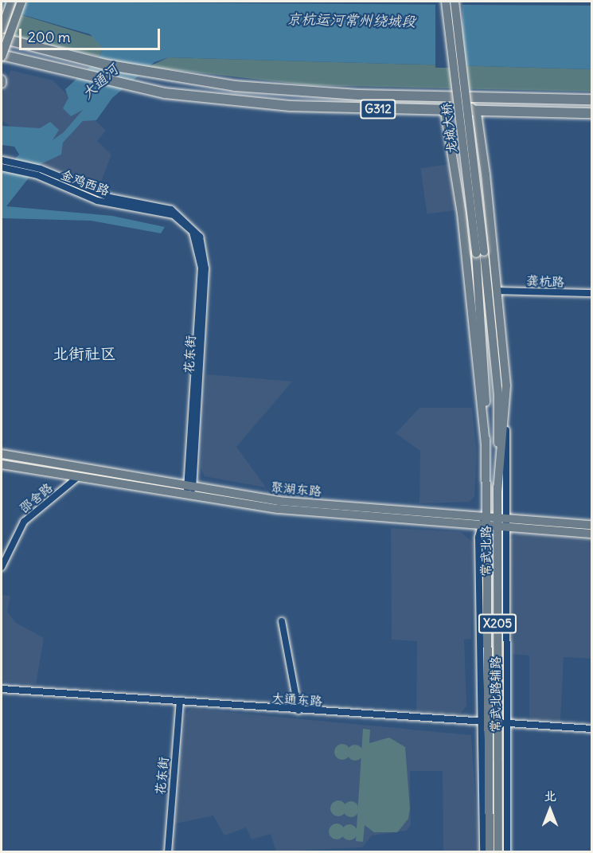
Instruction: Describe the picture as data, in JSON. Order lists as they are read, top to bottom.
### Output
{
  "streets": {
    "highway": ["G312"],
    "main road": [
      "龙城大桥",
      "聚湖东路",
      "常武北路",
      "X205"
    ],
    "street": [
      "金鸡西路",
      "龚杭路",
      "花东街",
      "邵舍路",
      "常武北路辅路",
      "大通东路"
    ]
  },
  "crossings": [
    ["龙城大桥", "常武北路"],
    ["金鸡西路", "花东街"],
    ["花东街", "聚湖东路"],
    ["花东街", "大通东路"],
    ["聚湖东路", "邵舍路"],
    ["聚湖东路", "常武北路"],
    ["常武北路", "常武北路辅路"],
    ["常武北路", "大通东路"],
    ["常武北路辅路", "大通东路"]
  ],
  "districts": ["北街社区"],
  "water": ["京杭运河常州绕城段", "大通河"],
  "scale_bar": "200 m",
  "north": "top"
}
